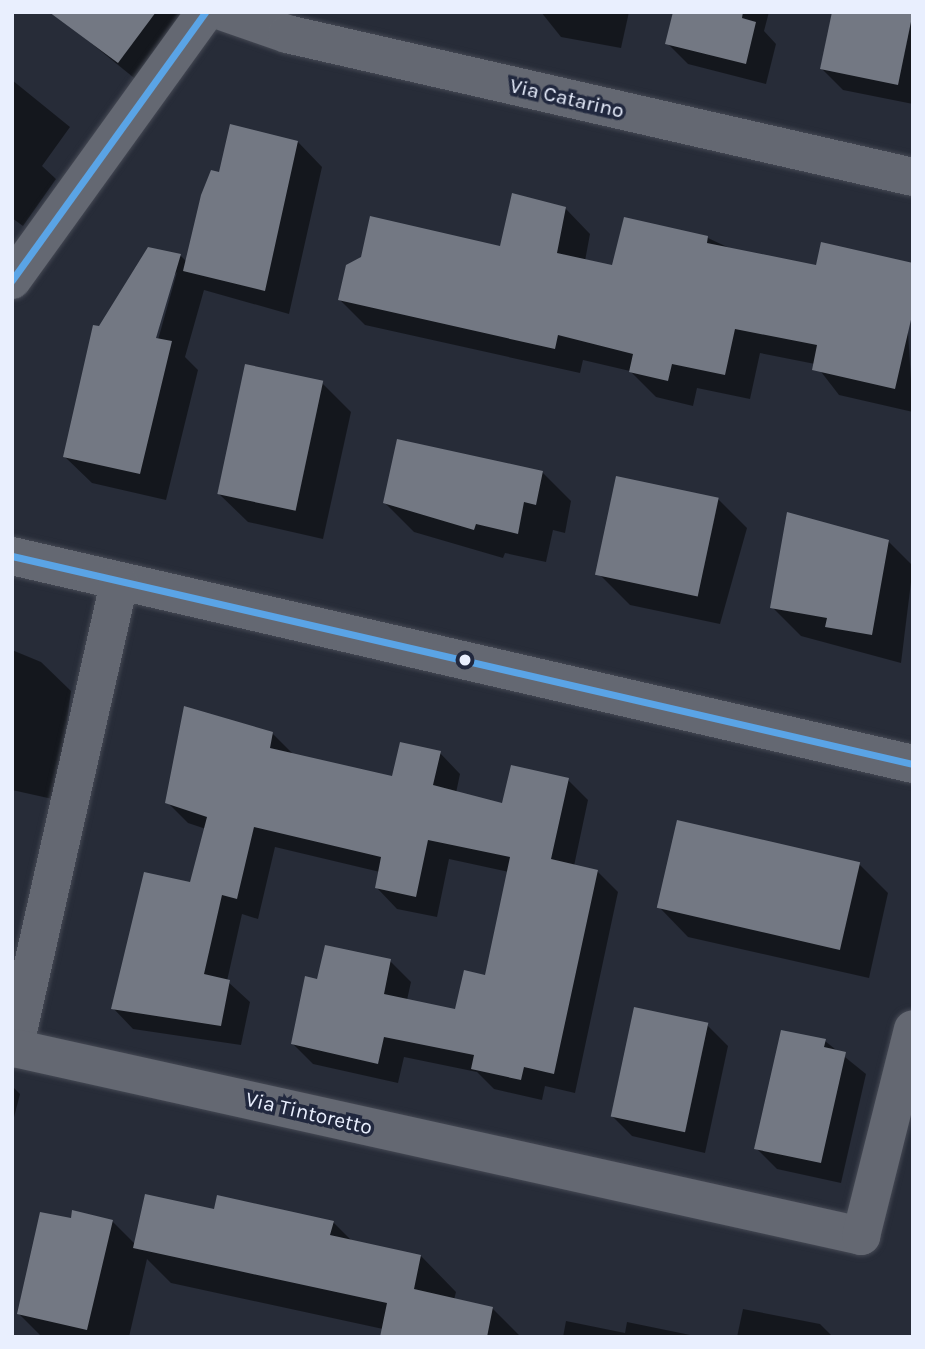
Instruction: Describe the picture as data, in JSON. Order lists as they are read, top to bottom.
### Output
{
  "streets": {
    "street": ["Via Catarino", "Via Tintoretto"]
  }
}
